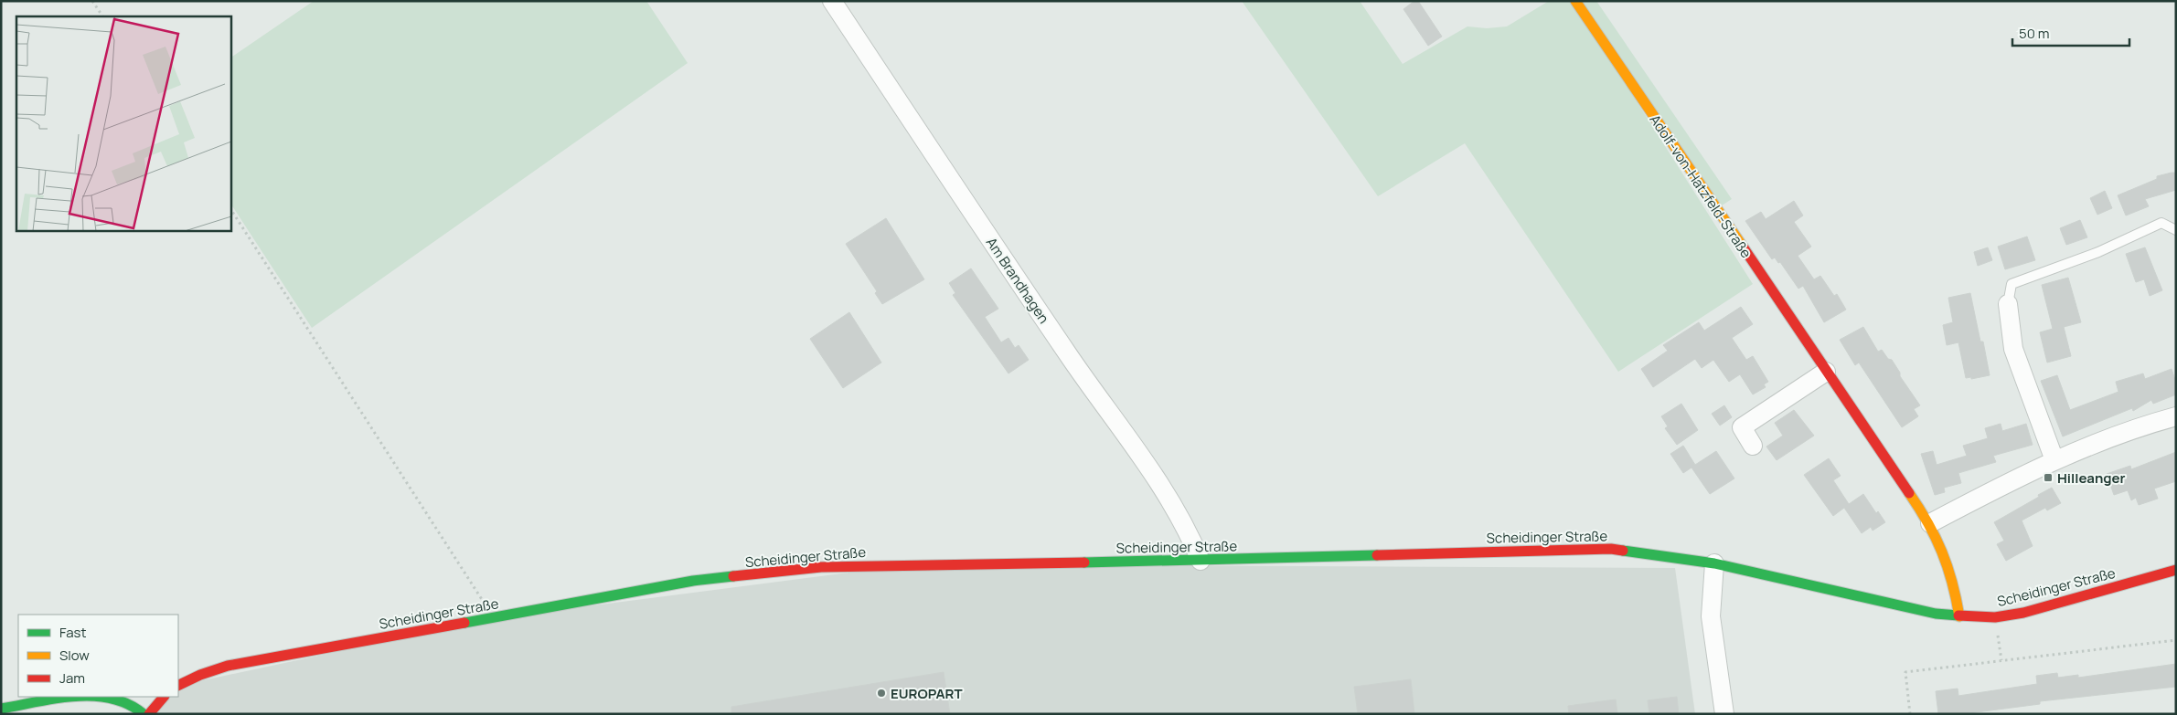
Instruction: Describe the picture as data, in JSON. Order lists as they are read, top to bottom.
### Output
{
  "streets": {
    "main road": ["Adolf-von-Hatzfeld-Straße", "Scheidinger Straße"],
    "street": ["Am Brandhagen"]
  },
  "crossings": [
    ["Adolf-von-Hatzfeld-Straße", "Scheidinger Straße"],
    ["Am Brandhagen", "Scheidinger Straße"]
  ],
  "places": {
    "transit": ["Hilleanger"],
    "other": ["EUROPART"]
  },
  "legend": ["Fast", "Slow", "Jam"],
  "scale_bar": "50 m"
}
